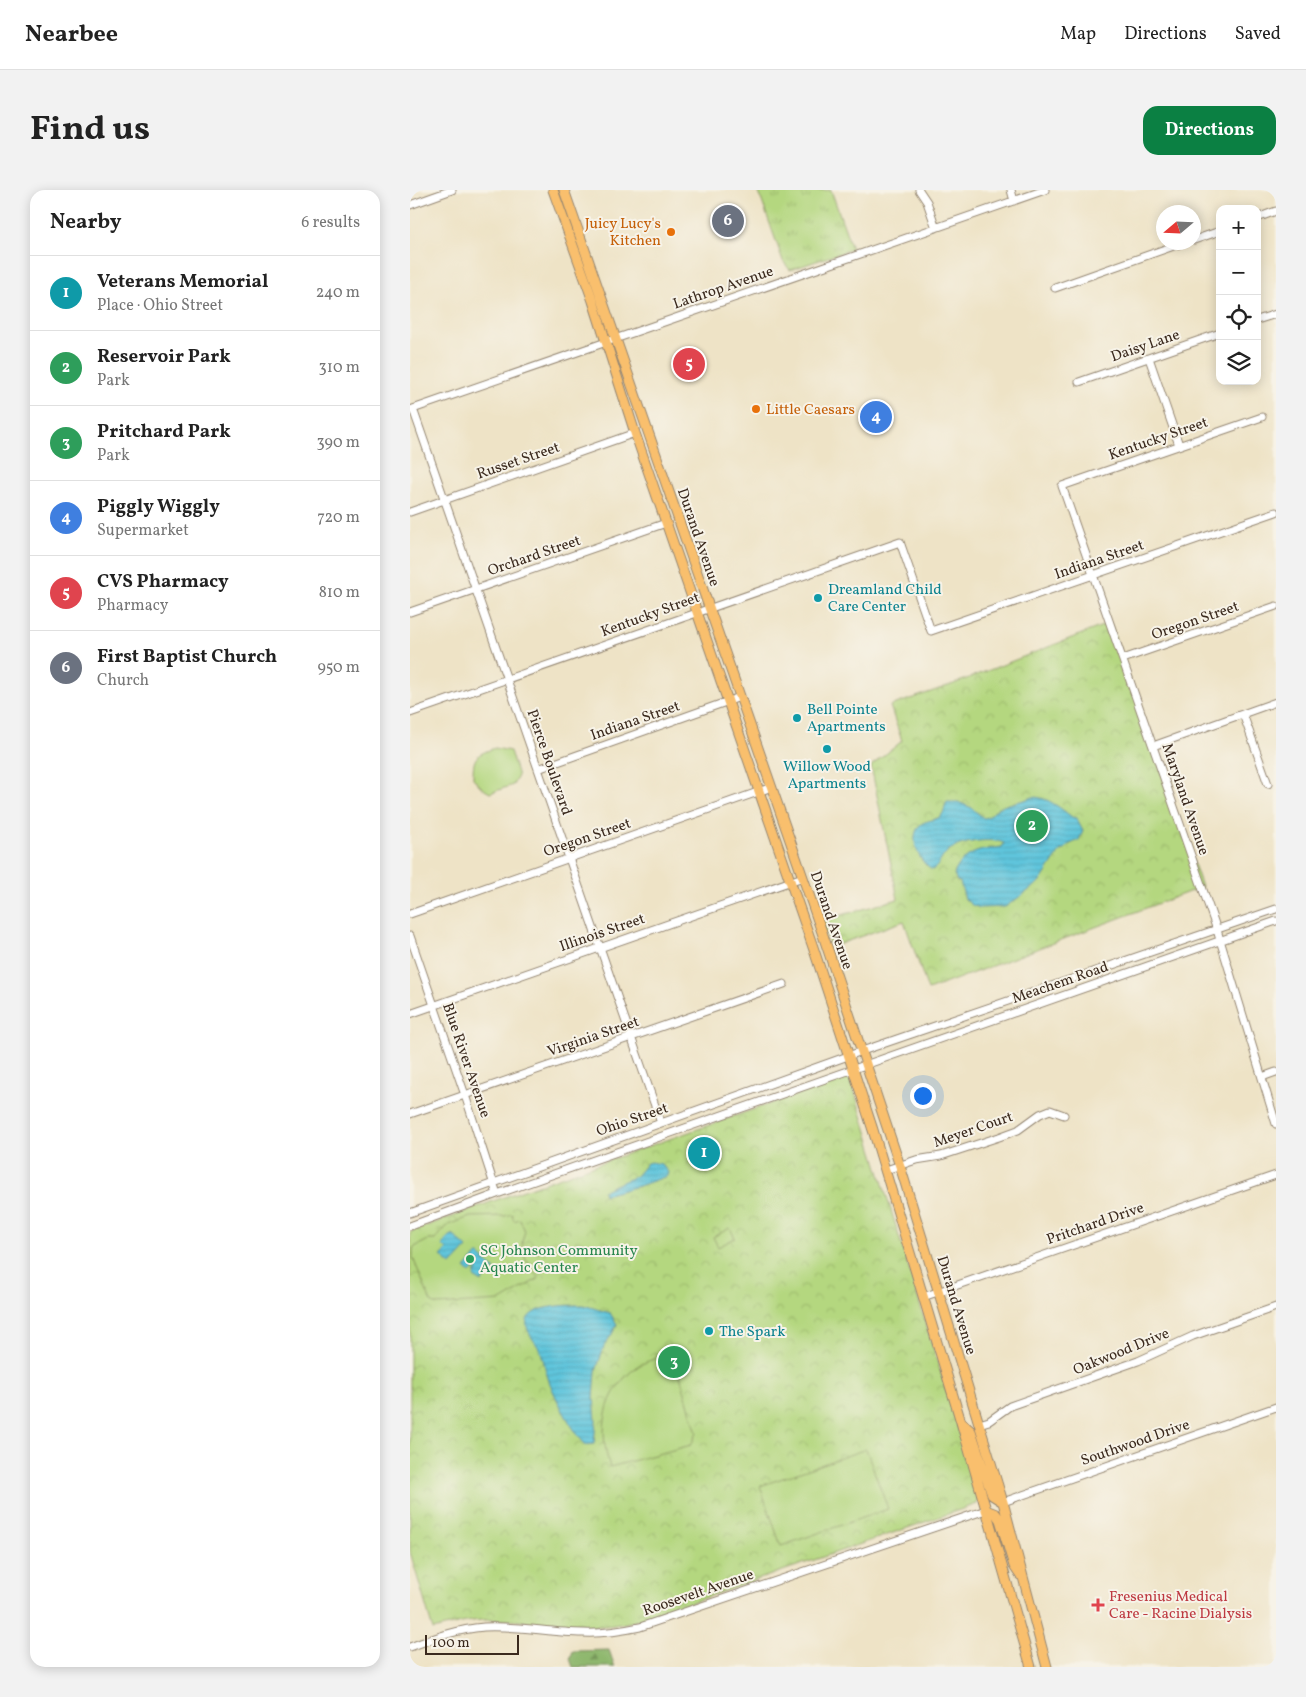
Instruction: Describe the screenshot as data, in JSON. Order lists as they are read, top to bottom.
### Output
{
  "streets": {
    "main road": ["Durand Avenue"],
    "street": [
      "Lathrop Avenue",
      "Daisy Lane",
      "Kentucky Street",
      "Russet Street",
      "Orchard Street",
      "Indiana Street",
      "Oregon Street",
      "Pierce Boulevard",
      "Maryland Avenue",
      "Illinois Street",
      "Meachem Road",
      "Virginia Street",
      "Blue River Avenue",
      "Ohio Street",
      "Meyer Court",
      "Pritchard Drive",
      "Oakwood Drive",
      "Southwood Drive",
      "Roosevelt Avenue"
    ]
  },
  "crossings": [
    ["Lathrop Avenue", "Durand Avenue"],
    ["Lathrop Avenue", "Pierce Boulevard"],
    ["Kentucky Street", "Durand Avenue"],
    ["Kentucky Street", "Indiana Street"],
    ["Kentucky Street", "Pierce Boulevard"],
    ["Kentucky Street", "Maryland Avenue"],
    ["Russet Street", "Durand Avenue"],
    ["Russet Street", "Pierce Boulevard"],
    ["Durand Avenue", "Orchard Street"],
    ["Durand Avenue", "Indiana Street"],
    ["Durand Avenue", "Oregon Street"],
    ["Durand Avenue", "Illinois Street"],
    ["Durand Avenue", "Meachem Road"],
    ["Durand Avenue", "Ohio Street"],
    ["Durand Avenue", "Meyer Court"],
    ["Durand Avenue", "Pritchard Drive"],
    ["Durand Avenue", "Oakwood Drive"],
    ["Durand Avenue", "Southwood Drive"],
    ["Durand Avenue", "Roosevelt Avenue"],
    ["Orchard Street", "Pierce Boulevard"],
    ["Indiana Street", "Pierce Boulevard"],
    ["Indiana Street", "Maryland Avenue"],
    ["Oregon Street", "Pierce Boulevard"],
    ["Oregon Street", "Maryland Avenue"],
    ["Pierce Boulevard", "Illinois Street"],
    ["Pierce Boulevard", "Virginia Street"],
    ["Pierce Boulevard", "Ohio Street"],
    ["Maryland Avenue", "Meachem Road"],
    ["Illinois Street", "Blue River Avenue"],
    ["Meachem Road", "Ohio Street"],
    ["Virginia Street", "Blue River Avenue"],
    ["Blue River Avenue", "Ohio Street"]
  ],
  "places": {
    "other": [
      "Juicy Lucy's Kitchen",
      "Little Caesars",
      "Dreamland Child Care Center",
      "Bell Pointe Apartments",
      "Willow Wood Apartments",
      "SC Johnson Community Aquatic Center",
      "The Spark"
    ],
    "health": ["Fresenius Medical Care - Racine Dialysis"]
  },
  "scale_bar": "100 m",
  "north": "left",
  "page": {
    "header": "Nearbee",
    "nav": ["Map", "Directions", "Saved"],
    "title": "Find us",
    "buttons": "Directions",
    "heading": ["Nearby", "6 results"],
    "pins": [
      "6",
      "5",
      "4",
      "2",
      "1",
      "3"
    ],
    "map_buttons": ["+", "−"],
    "list": [
      {
        "mark": "1",
        "name": "Veterans Memorial",
        "note": "Place · Ohio Street",
        "value": "240 m"
      },
      {
        "mark": "2",
        "name": "Reservoir Park",
        "note": "Park",
        "value": "310 m"
      },
      {
        "mark": "3",
        "name": "Pritchard Park",
        "note": "Park",
        "value": "390 m"
      },
      {
        "mark": "4",
        "name": "Piggly Wiggly",
        "note": "Supermarket",
        "value": "720 m"
      },
      {
        "mark": "5",
        "name": "CVS Pharmacy",
        "note": "Pharmacy",
        "value": "810 m"
      },
      {
        "mark": "6",
        "name": "First Baptist Church",
        "note": "Church",
        "value": "950 m"
      }
    ],
    "scale": "100 m"
  }
}
